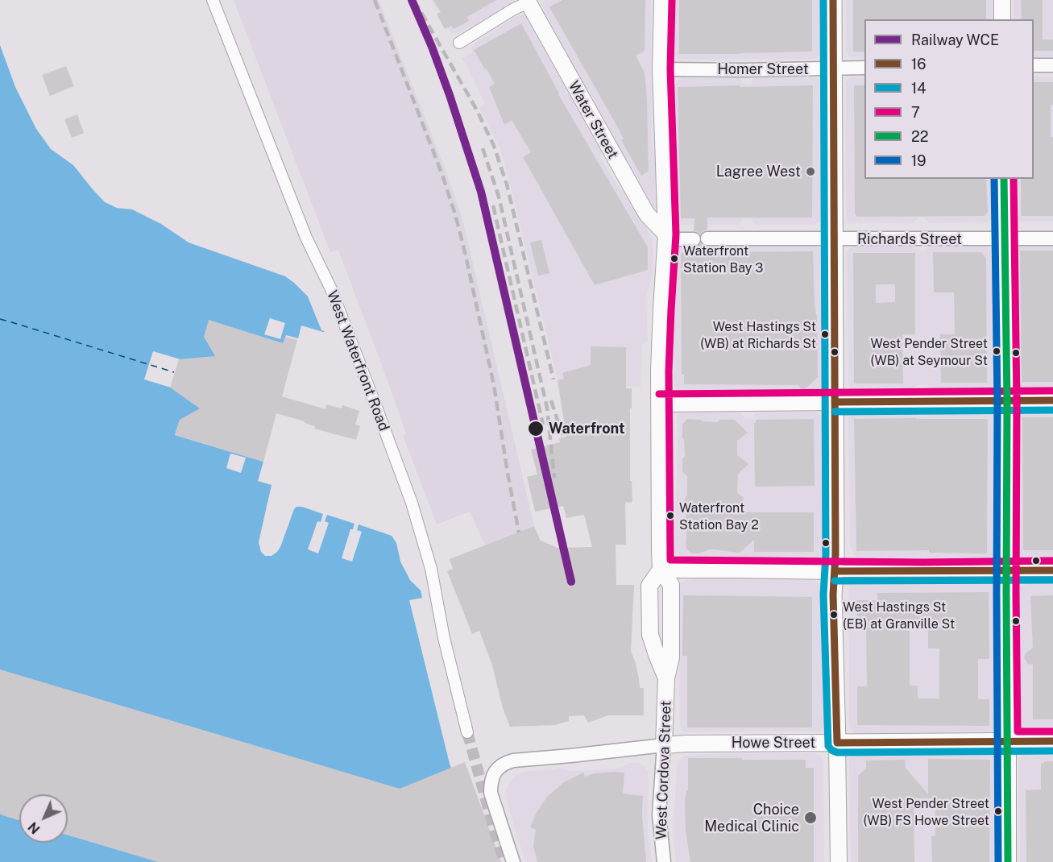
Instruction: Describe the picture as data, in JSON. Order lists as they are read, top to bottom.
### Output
{
  "streets": {
    "main road": ["Water Street", "Howe Street", "West Cordova Street"],
    "street": ["Homer Street", "Richards Street", "West Waterfront Road"]
  },
  "crossings": [
    ["Homer Street", "West Cordova Street"],
    ["Water Street", "West Cordova Street"],
    ["Howe Street", "West Cordova Street"]
  ],
  "places": [
    "Lagree West",
    "Waterfront Station Bay 3",
    "West Hastings St (WB) at Richards St",
    "West Pender Street (WB) at Seymour St",
    "Waterfront",
    "Waterfront Station Bay 2",
    "West Hastings St (EB) at Granville St",
    "West Pender Street (WB) FS Howe Street",
    "Choice Medical Clinic"
  ],
  "lines": [
    "rail line WCE",
    "transit line 16",
    "transit line 14",
    "transit line 7",
    "transit line 22",
    "transit line 19"
  ],
  "legend": [
    "Railway WCE",
    "16",
    "14",
    "7",
    "22",
    "19"
  ],
  "north": "bottom left"
}
